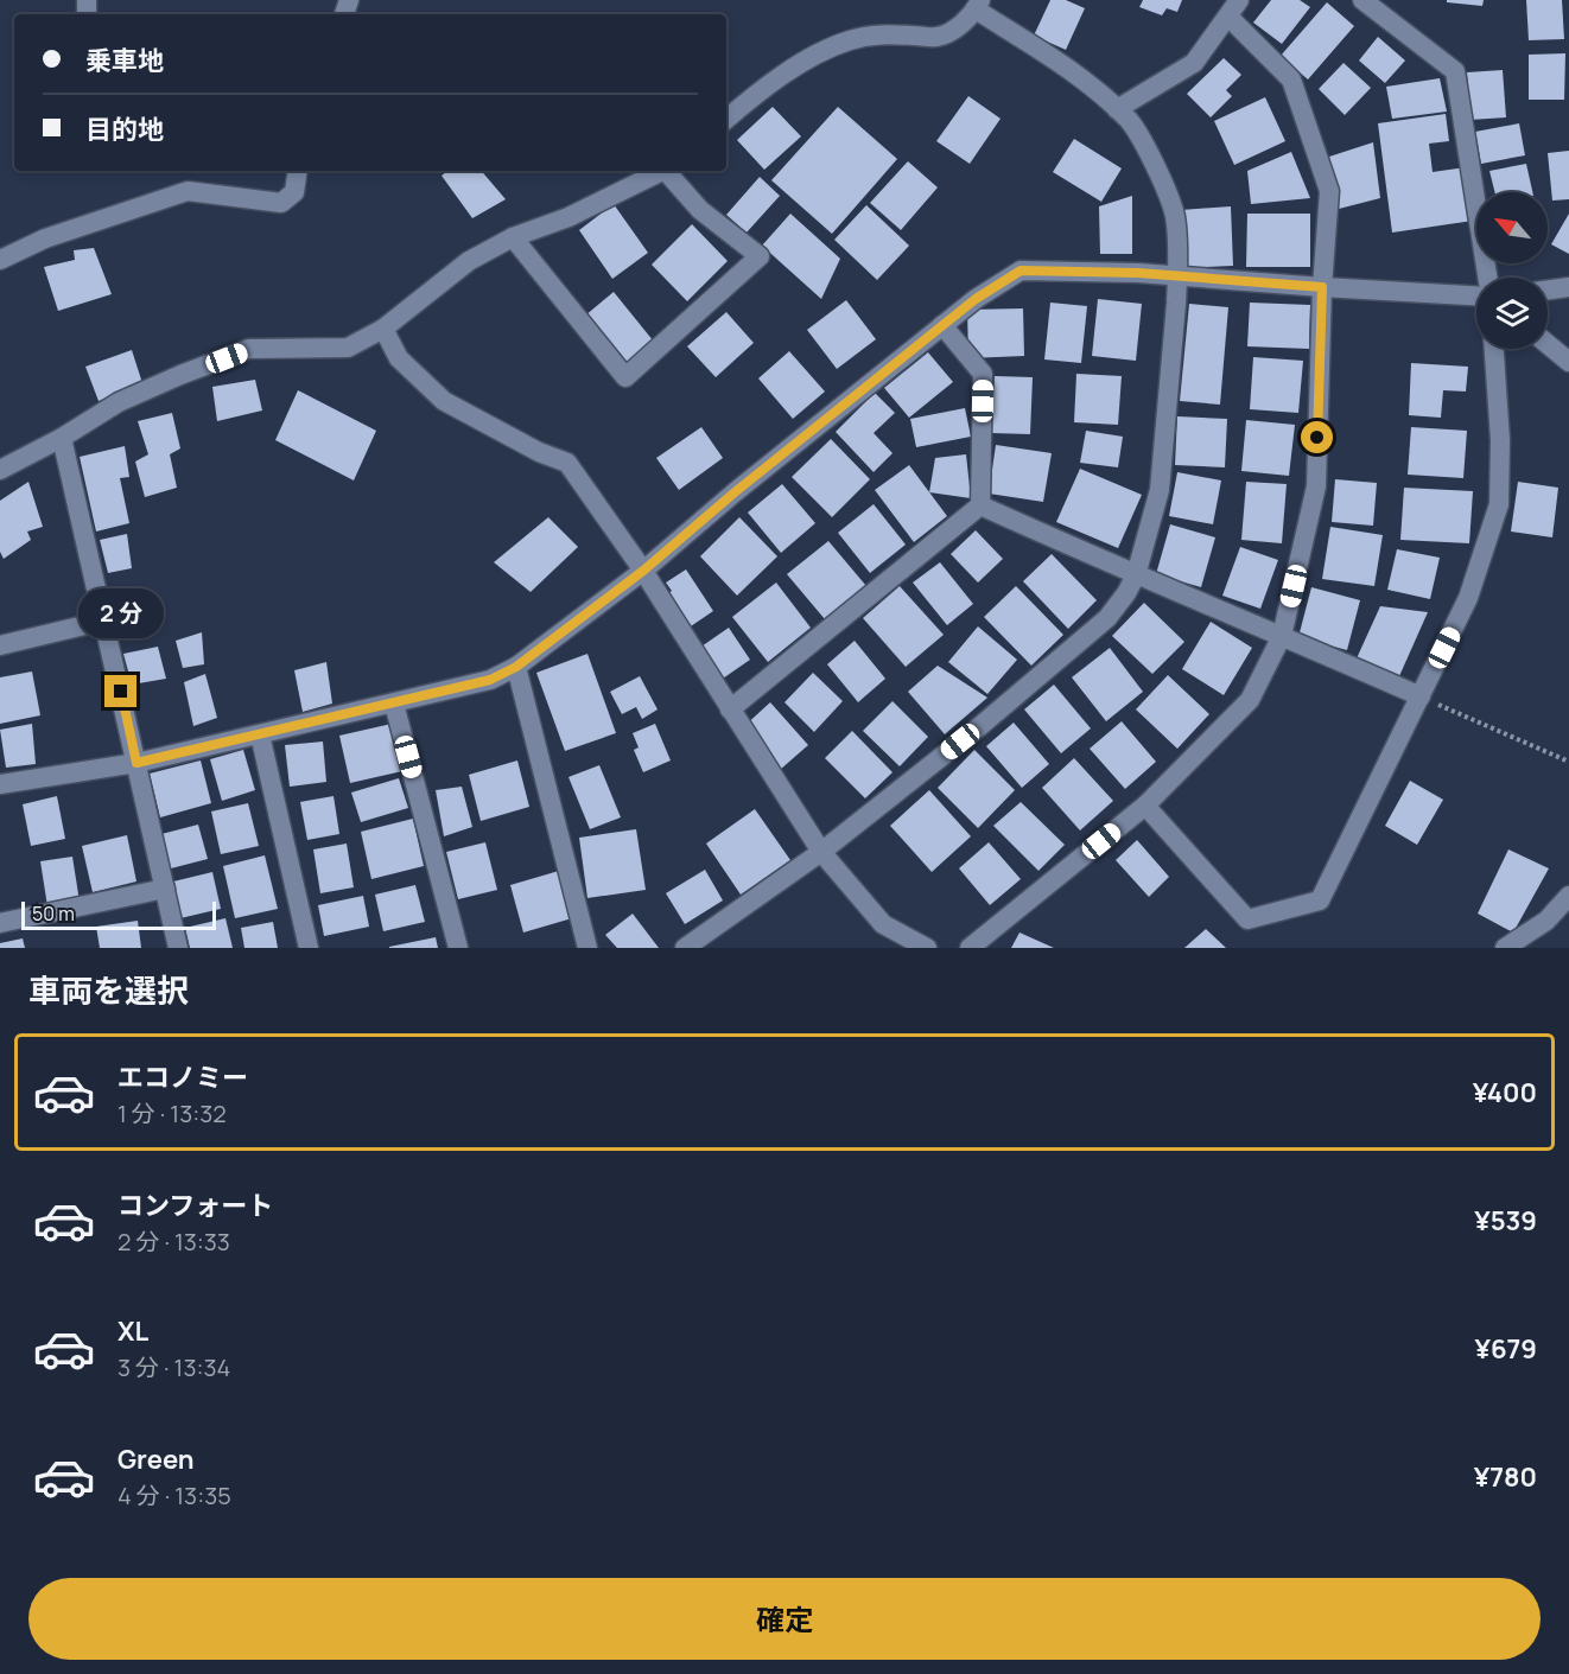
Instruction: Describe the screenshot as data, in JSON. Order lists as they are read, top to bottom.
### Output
{
  "scale_bar": "50 m",
  "north": "top left",
  "page": {
    "banner": ["乗車地", "目的地"],
    "bubble": "2 分",
    "scale": "50 m",
    "heading": "車両を選択",
    "list": [
      {
        "name": "エコノミー",
        "note": "1 分 · 13:32",
        "value": "¥400"
      },
      {
        "name": "コンフォート",
        "note": "2 分 · 13:33",
        "value": "¥539"
      },
      {
        "name": "XL",
        "note": "3 分 · 13:34",
        "value": "¥679"
      },
      {
        "name": "Green",
        "note": "4 分 · 13:35",
        "value": "¥780"
      }
    ],
    "buttons": "確定"
  }
}
